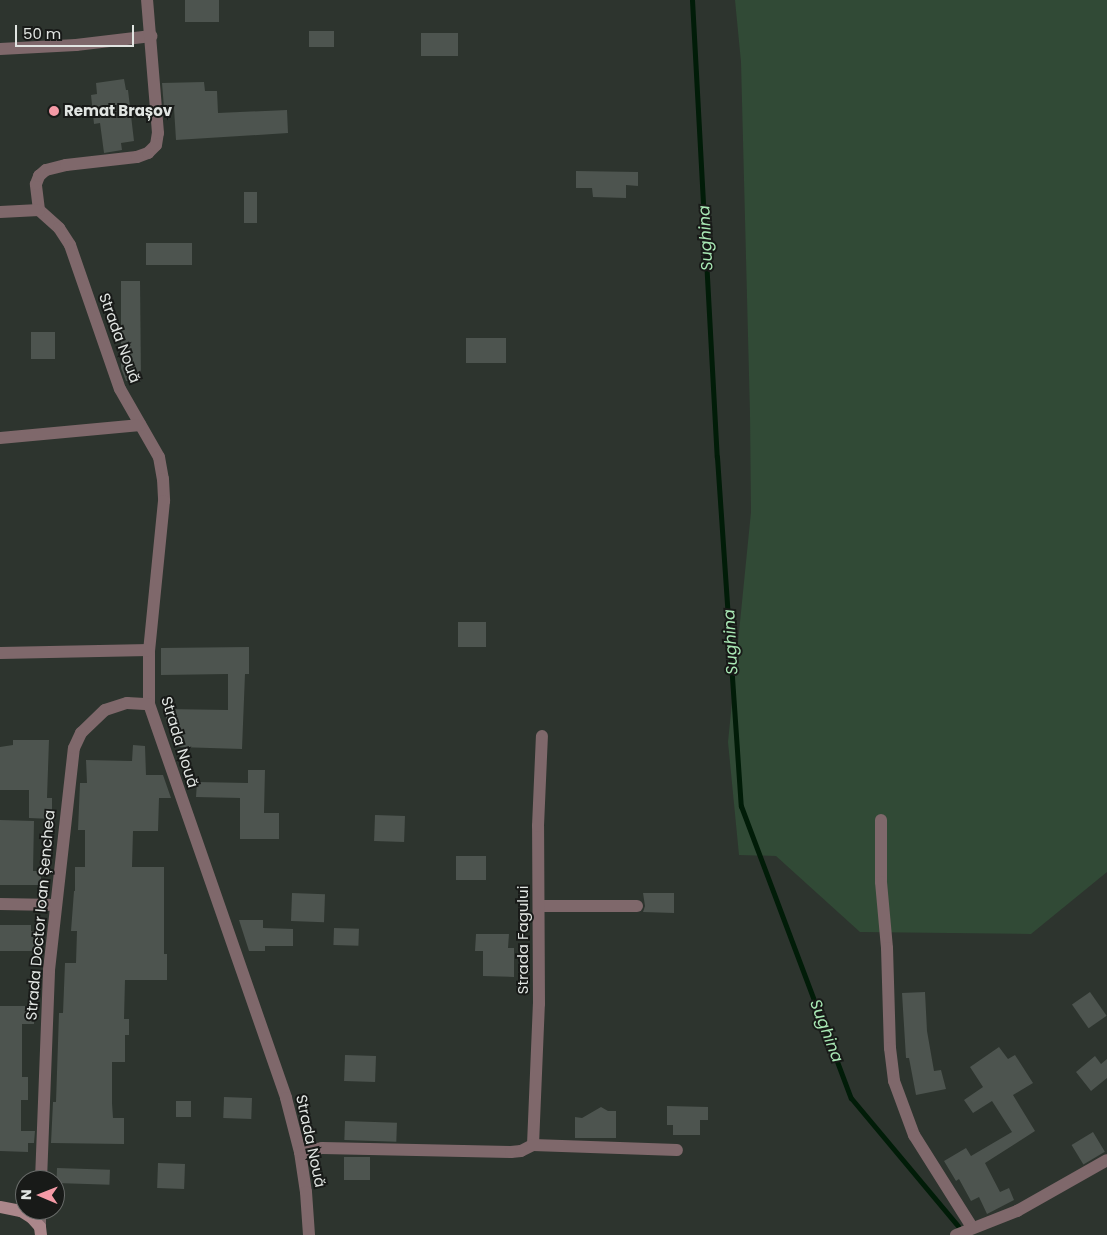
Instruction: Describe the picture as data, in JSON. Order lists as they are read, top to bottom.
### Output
{
  "streets": {
    "street": ["Strada Nouă", "Strada Doctor Ioan Șenchea", "Strada Fagului"]
  },
  "crossings": [
    ["Strada Nouă", "Strada Doctor Ioan Șenchea"]
  ],
  "water": ["Sughina"],
  "places": ["Remat Brașov"],
  "scale_bar": "50 m",
  "north": "left"
}
